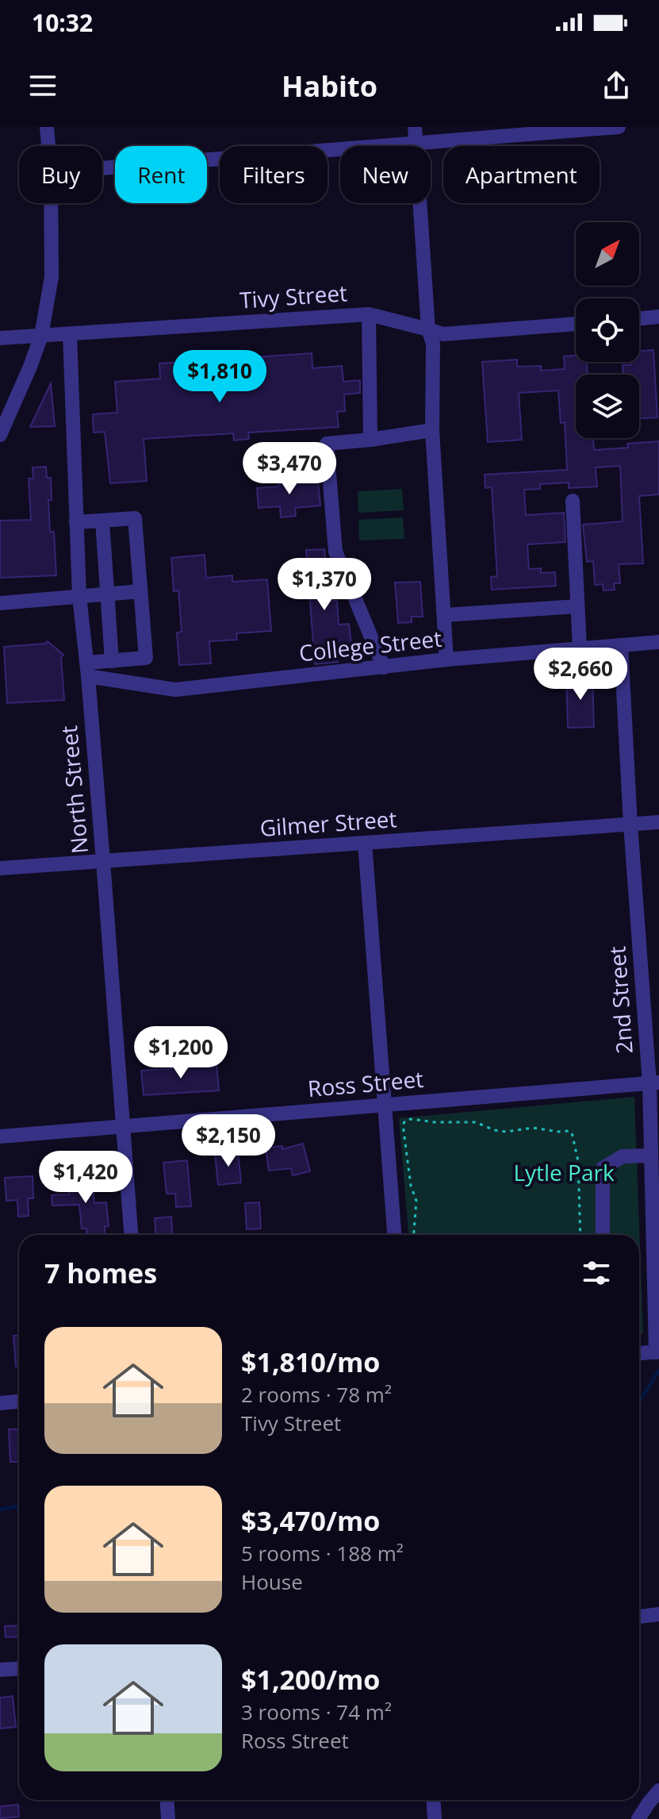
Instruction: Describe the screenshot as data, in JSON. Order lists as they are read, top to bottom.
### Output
{
  "streets": {
    "street": [
      "Tivy Street",
      "College Street",
      "North Street",
      "Gilmer Street",
      "2nd Street",
      "Ross Street"
    ]
  },
  "crossings": [
    ["Tivy Street", "North Street"],
    ["College Street", "North Street"],
    ["College Street", "2nd Street"],
    ["North Street", "Gilmer Street"],
    ["North Street", "Ross Street"],
    ["Gilmer Street", "2nd Street"],
    ["2nd Street", "Ross Street"]
  ],
  "parks": ["Lytle Park"],
  "north": "top right",
  "page": {
    "status": "10:32",
    "header": "Habito",
    "chip": [
      "Buy",
      "Rent",
      "Filters",
      "New",
      "Apartment"
    ],
    "price": [
      "$1,810",
      "$3,470",
      "$1,370",
      "$2,660",
      "$1,200",
      "$2,150",
      "$1,420"
    ],
    "heading": "7 homes",
    "list": [
      {
        "name": "$1,810/mo",
        "note": "2 rooms · 78 m² · Tivy Street"
      },
      {
        "name": "$3,470/mo",
        "note": "5 rooms · 188 m² · House"
      },
      {
        "name": "$1,200/mo",
        "note": "3 rooms · 74 m² · Ross Street"
      }
    ]
  }
}
